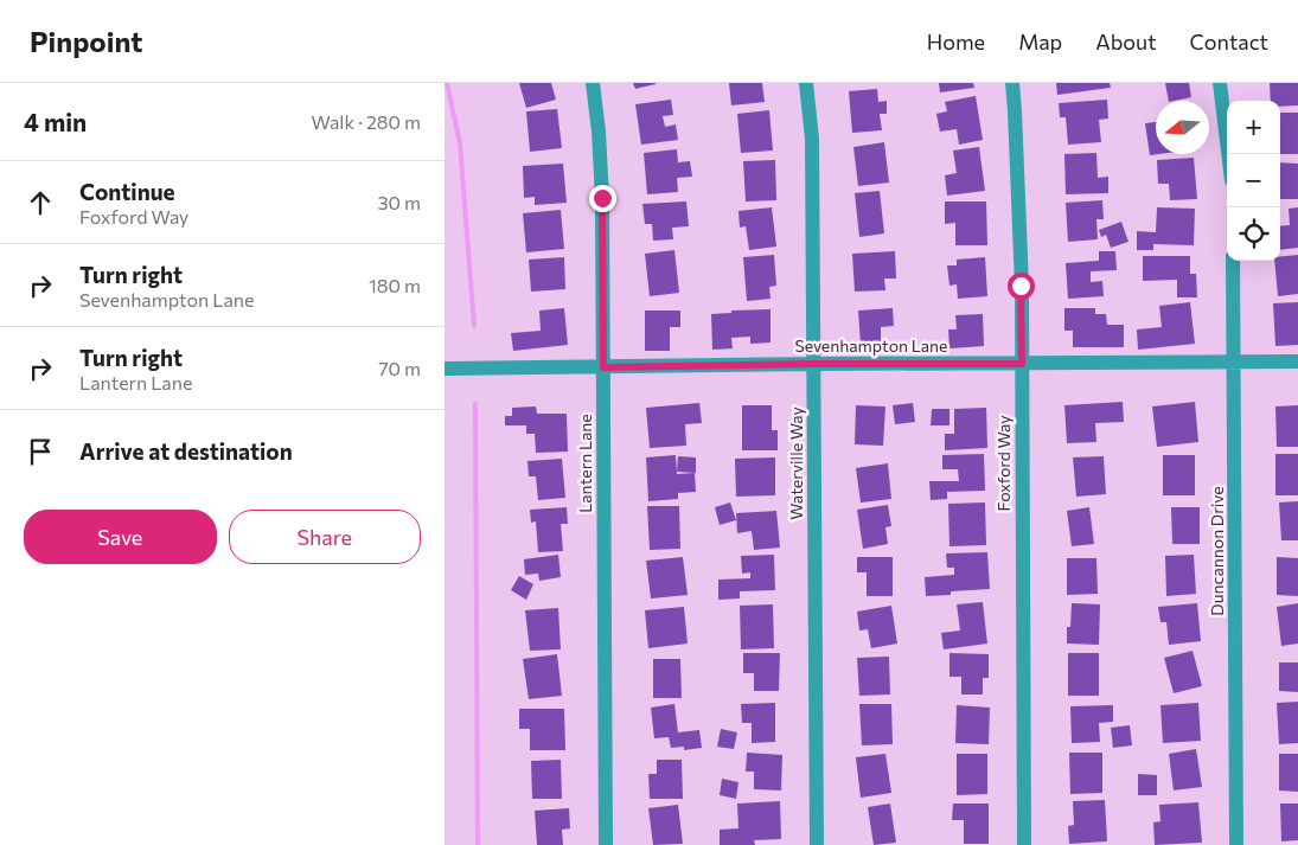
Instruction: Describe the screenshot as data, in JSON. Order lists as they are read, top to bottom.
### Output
{
  "streets": {
    "street": [
      "Sevenhampton Lane",
      "Lantern Lane",
      "Waterville Way",
      "Foxford Way",
      "Duncannon Drive"
    ]
  },
  "crossings": [
    ["Sevenhampton Lane", "Lantern Lane"],
    ["Sevenhampton Lane", "Waterville Way"],
    ["Sevenhampton Lane", "Foxford Way"],
    ["Sevenhampton Lane", "Duncannon Drive"]
  ],
  "north": "left",
  "page": {
    "header": "Pinpoint",
    "nav": [
      "Home",
      "Map",
      "About",
      "Contact"
    ],
    "heading": ["4 min", "Walk · 280 m"],
    "map_buttons": ["+", "−"],
    "list": [
      ["Continue", "Foxford Way", "30 m"],
      ["Turn right", "Sevenhampton Lane", "180 m"],
      ["Turn right", "Lantern Lane", "70 m"],
      "Arrive at destination"
    ],
    "buttons": ["Save", "Share"]
  }
}
